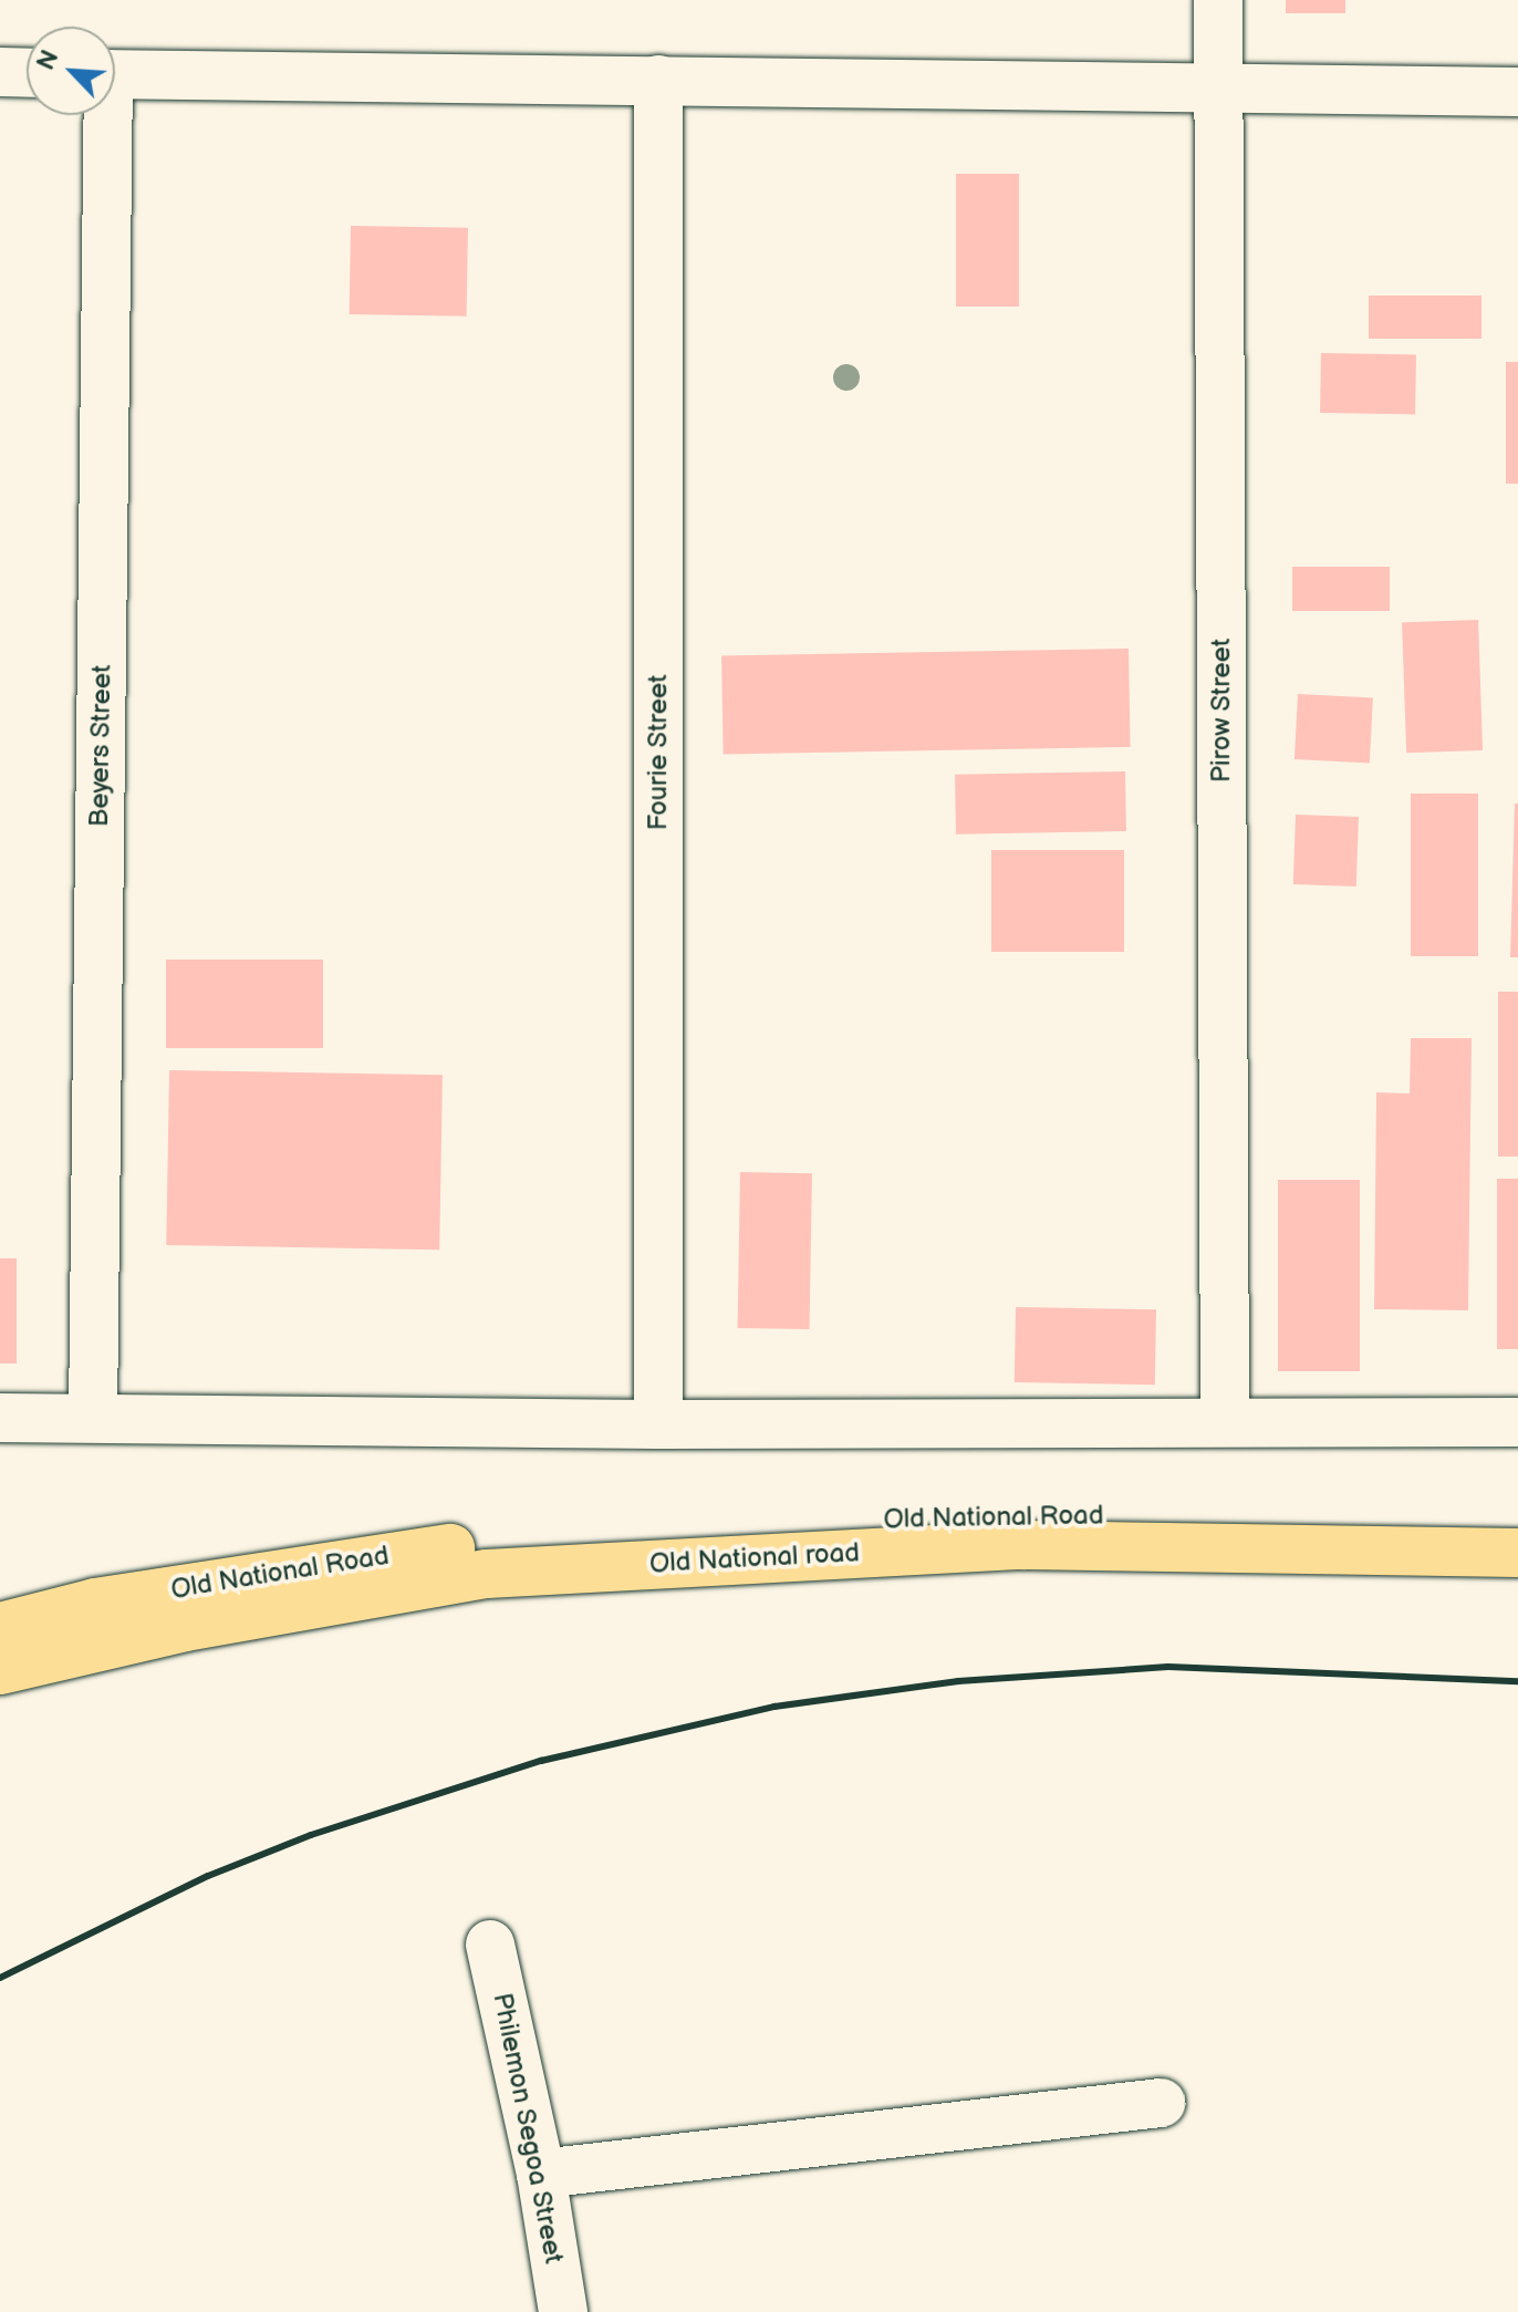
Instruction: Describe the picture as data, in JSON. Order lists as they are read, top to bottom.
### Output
{
  "streets": {
    "main road": ["Old National Road", "Old National road"],
    "street": [
      "Pirow Street",
      "Beyers Street",
      "Fourie Street",
      "Philemon Segoa Street"
    ]
  },
  "north": "top left"
}
